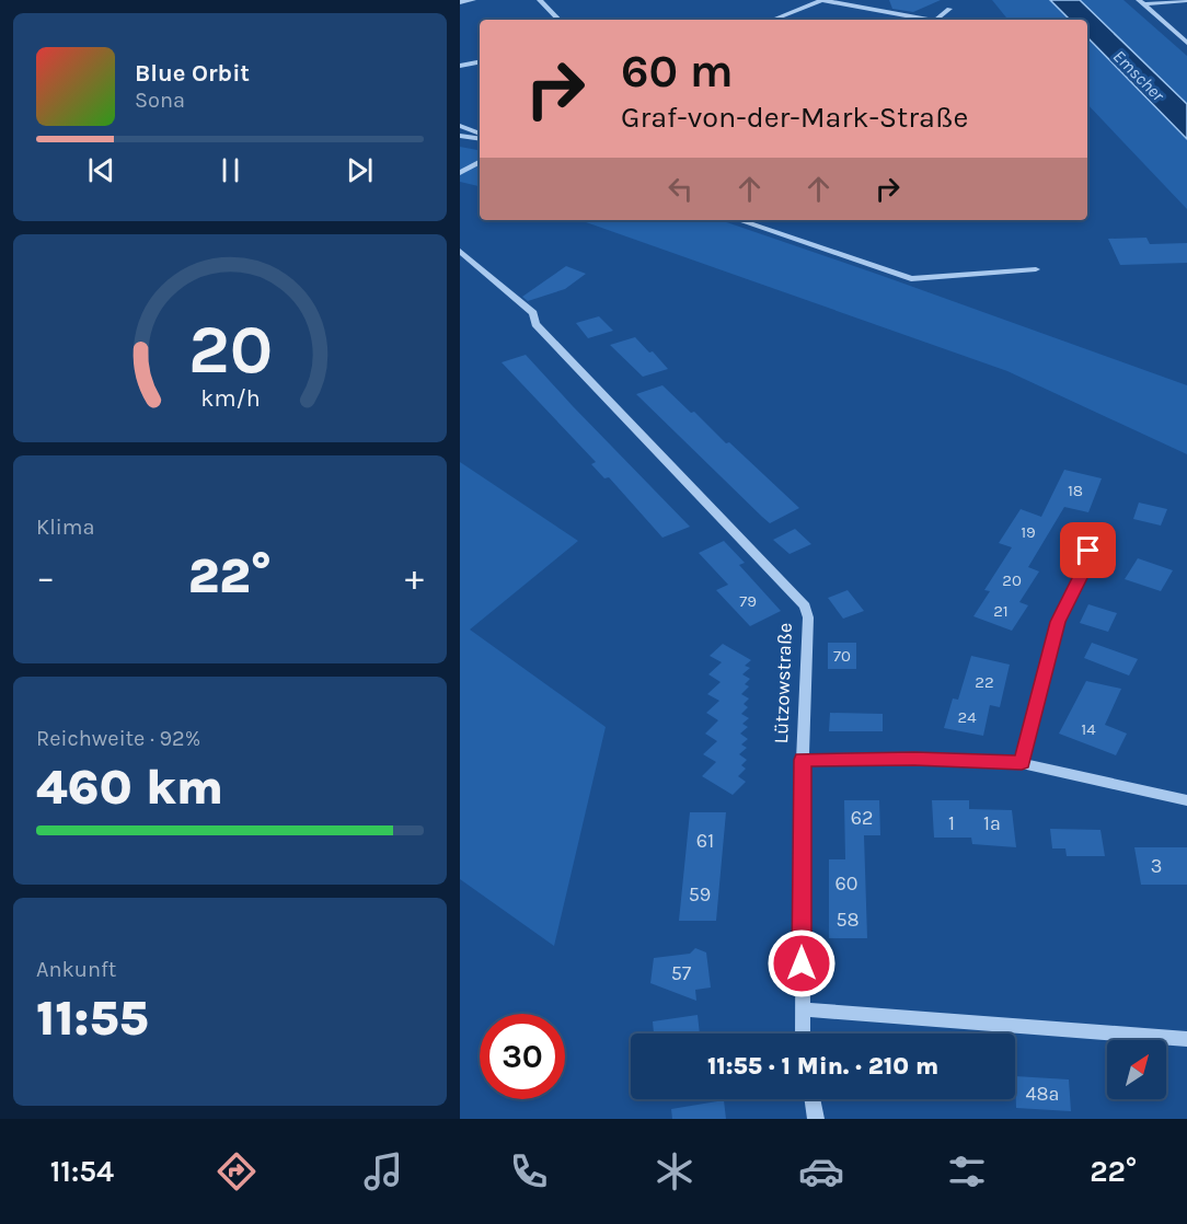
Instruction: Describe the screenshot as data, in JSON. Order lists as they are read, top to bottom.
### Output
{
  "streets": {
    "street": ["Lützowstraße"]
  },
  "water": ["Emscher"],
  "house_numbers": [
    "18",
    "19",
    "20",
    "79",
    "21",
    "70",
    "22",
    "24",
    "14",
    "62",
    "1",
    "1a",
    "61",
    "3",
    "60",
    "59",
    "58",
    "57",
    "48a"
  ],
  "north": "top right",
  "page": {
    "turn": ["60 m", "Graf-von-der-Mark-Straße"],
    "song": ["Blue Orbit", "Sona"],
    "tile": [
      "Klima",
      ["Reichweite · 92%", "460 km"],
      ["Ankunft", "11:55"]
    ],
    "heat": ["−", "22°", "+"],
    "limit": "30",
    "trip": "11:55 · 1 Min. · 210 m",
    "tabs": ["11:54", "22°"],
    "gauge": ["20", "km/h"]
  }
}
